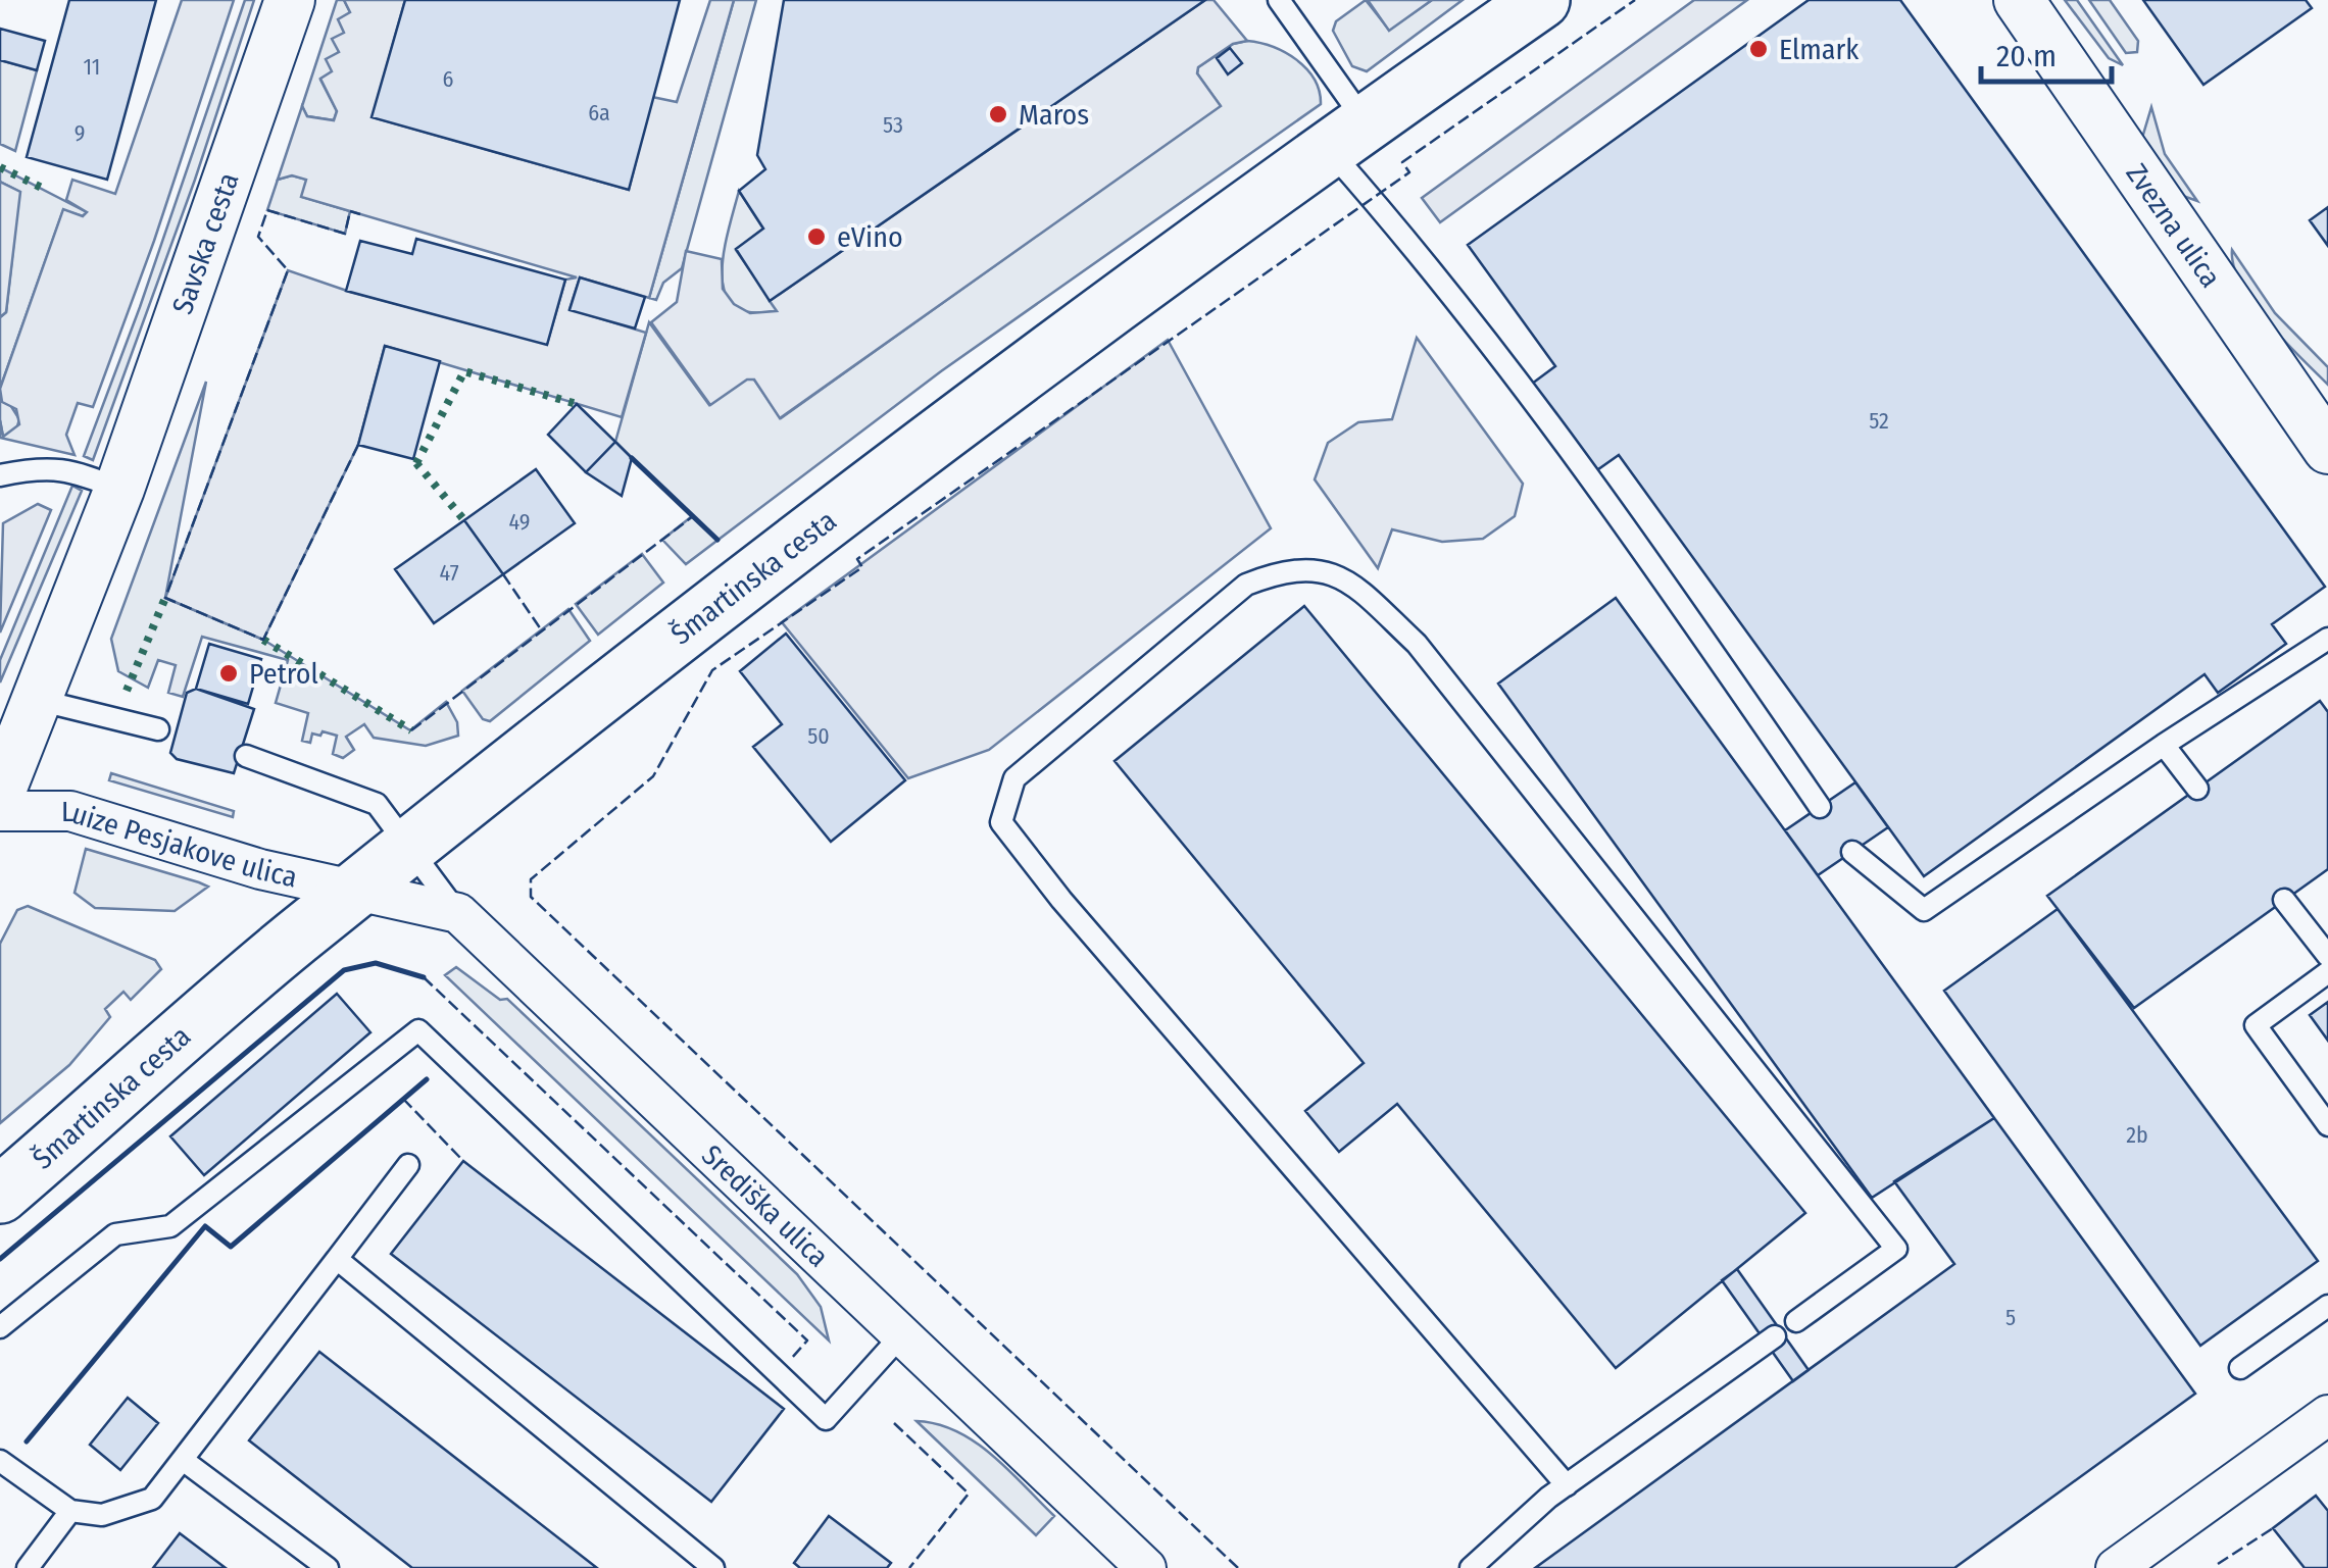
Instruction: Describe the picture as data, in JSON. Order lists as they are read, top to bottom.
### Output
{
  "streets": {
    "main road": ["Šmartinska cesta"],
    "street": [
      "Zvezna ulica",
      "Savska cesta",
      "Luize Pesjakove ulica",
      "Središka ulica"
    ]
  },
  "crossings": [
    ["Šmartinska cesta", "Luize Pesjakove ulica"]
  ],
  "places": [
    "Elmark",
    "Maros",
    "eVino",
    "Petrol"
  ],
  "house_numbers": [
    "11",
    "6",
    "6a",
    "53",
    "9",
    "52",
    "49",
    "47",
    "50",
    "2b",
    "5"
  ],
  "scale_bar": "20 m"
}
